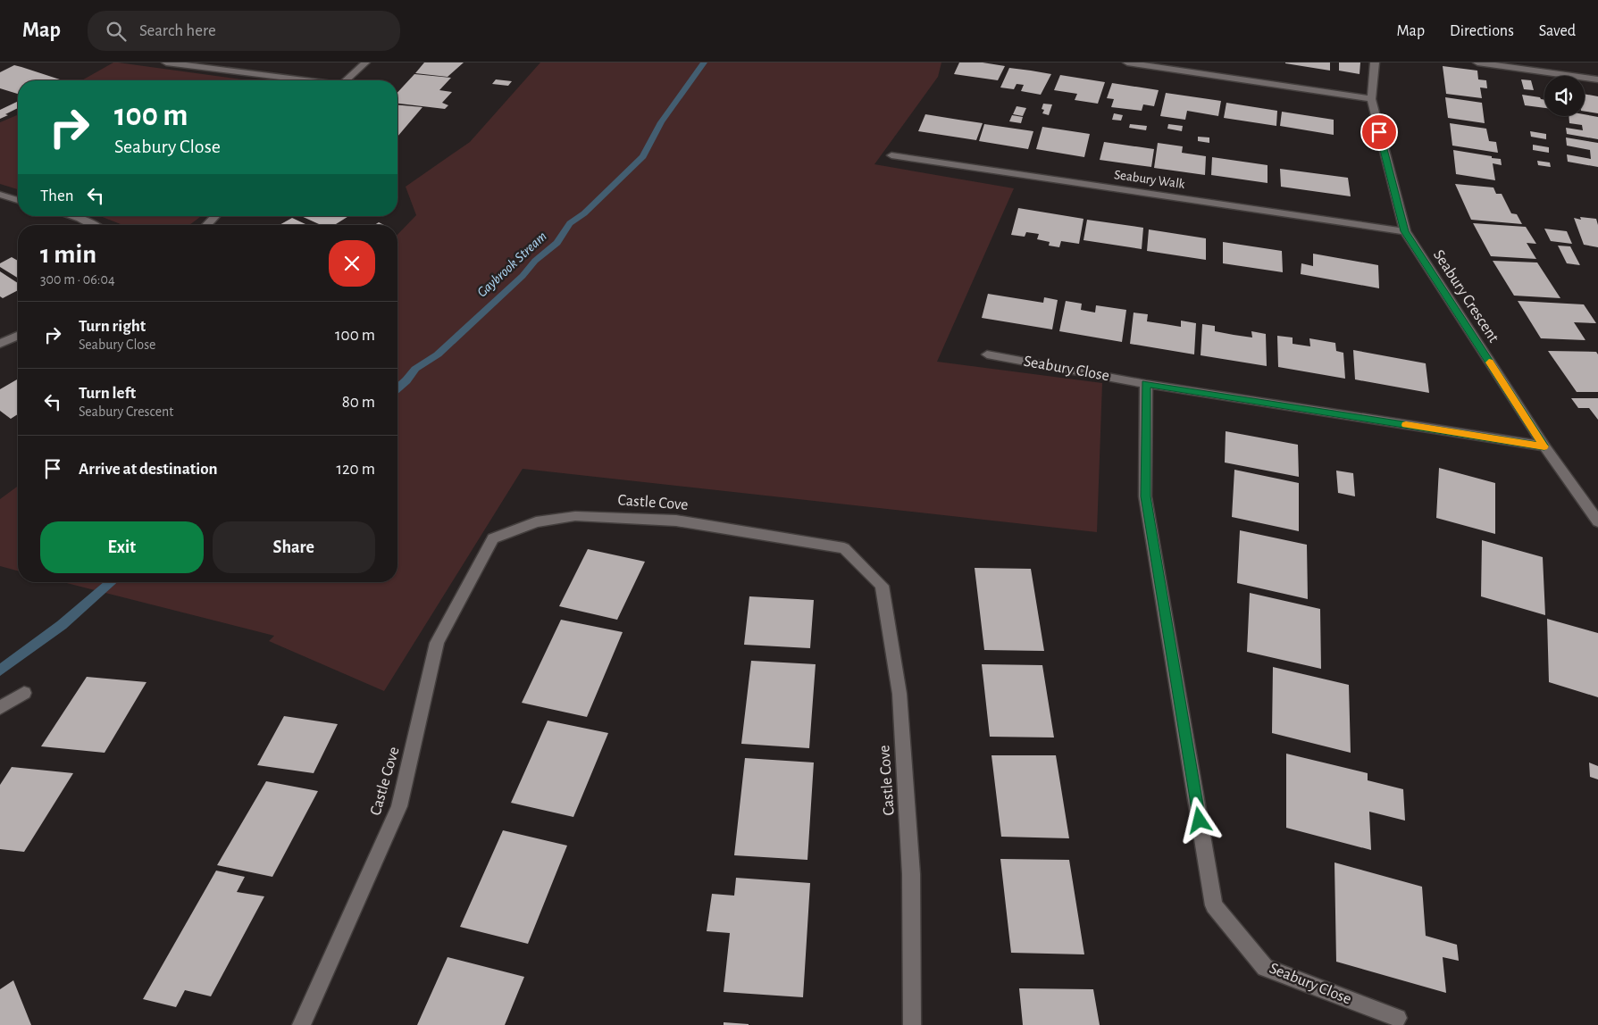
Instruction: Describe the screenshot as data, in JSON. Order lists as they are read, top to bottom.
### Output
{
  "streets": {
    "street": [
      "Seabury Walk",
      "Seabury Crescent",
      "Seabury Close",
      "Castle Cove"
    ]
  },
  "crossings": [
    ["Seabury Walk", "Seabury Crescent"],
    ["Seabury Crescent", "Seabury Close"]
  ],
  "water": ["Gaybrook Stream"],
  "page": {
    "header": "Map",
    "search": "Search here",
    "nav": ["Map", "Directions", "Saved"],
    "turn": ["100 m", "Seabury Close"],
    "then": "Then",
    "heading": ["1 min", "300 m · 06:04"],
    "list": [
      {
        "name": "Turn right",
        "note": "Seabury Close",
        "value": "100 m"
      },
      {
        "name": "Turn left",
        "note": "Seabury Crescent",
        "value": "80 m"
      },
      {
        "name": "Arrive at destination",
        "value": "120 m"
      }
    ],
    "buttons": ["Exit", "Share"]
  }
}
